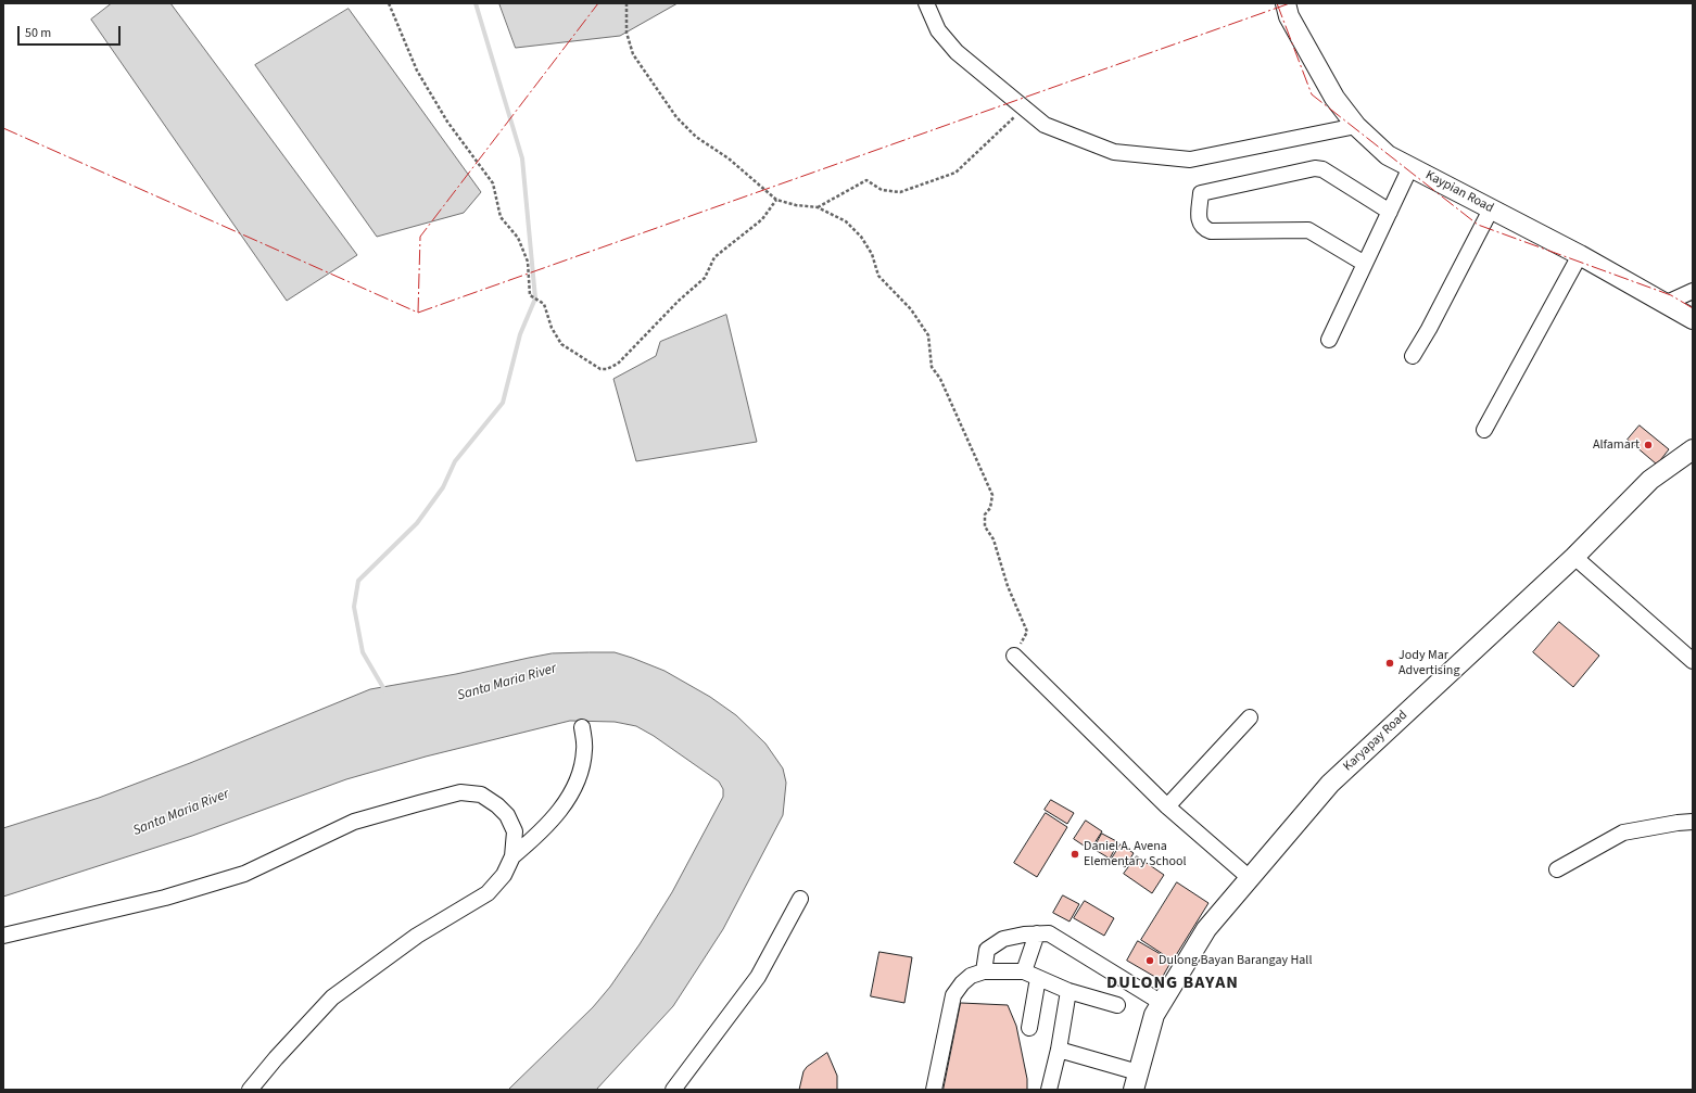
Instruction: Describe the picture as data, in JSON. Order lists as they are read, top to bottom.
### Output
{
  "streets": {
    "main road": ["Kaypian Road", "Karyapay Road"]
  },
  "districts": ["DULONG BAYAN"],
  "water": ["Santa Maria River"],
  "places": [
    "Alfamart",
    "Jody Mar Advertising",
    "Daniel A. Avena Elementary School",
    "Dulong Bayan Barangay Hall"
  ],
  "scale_bar": "50 m"
}
